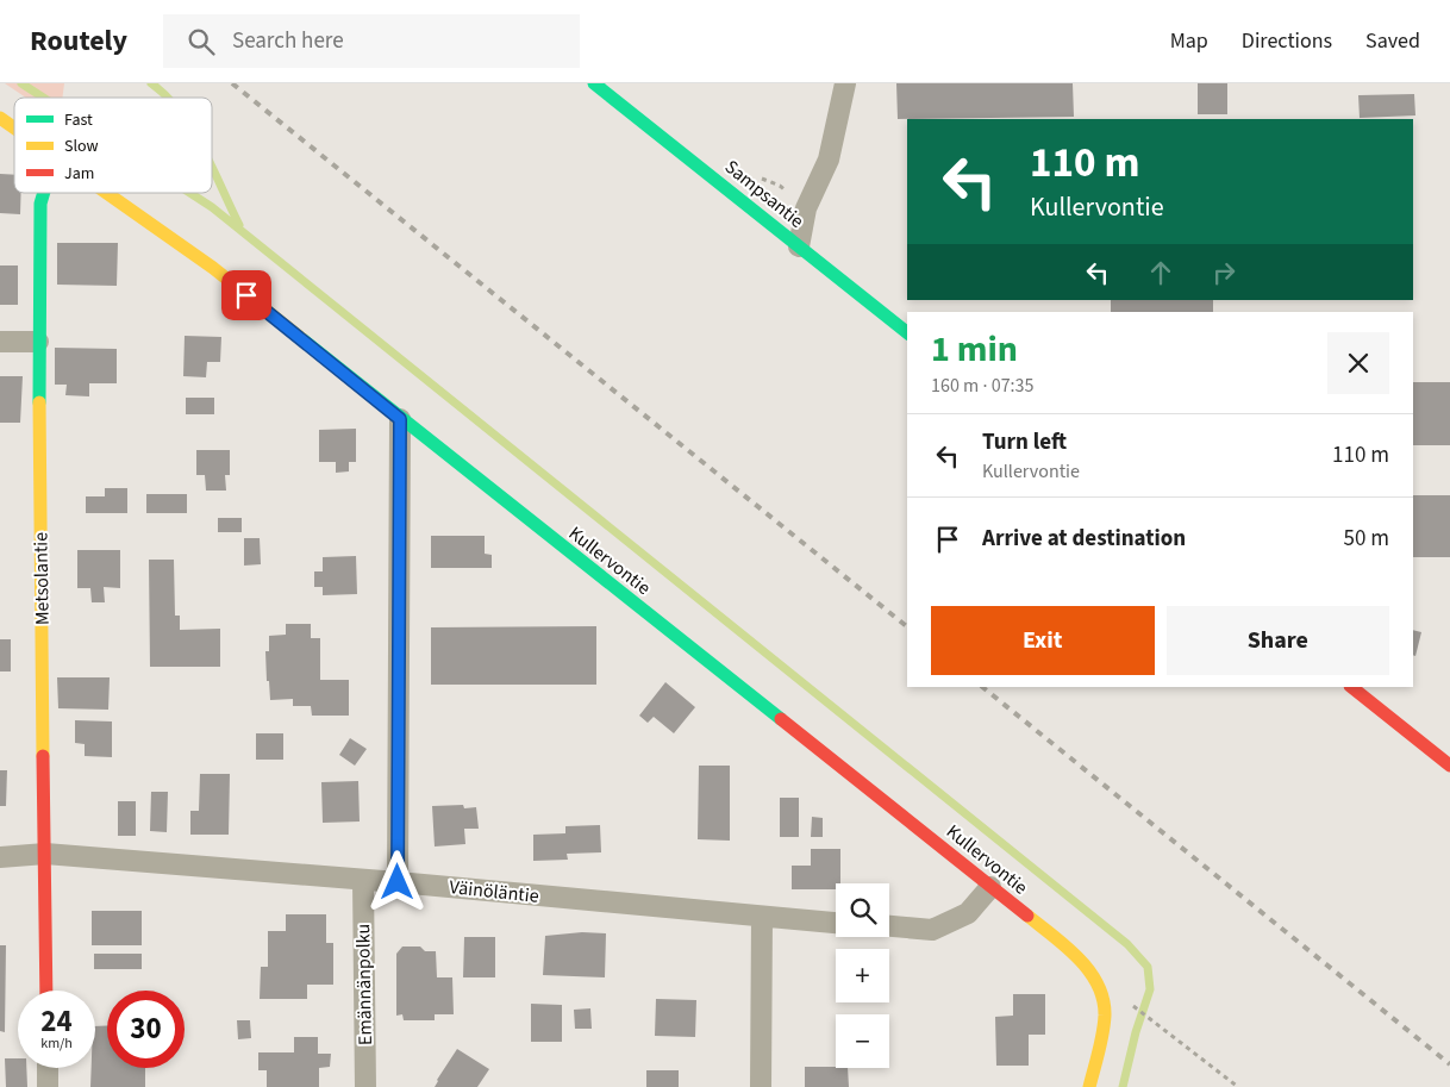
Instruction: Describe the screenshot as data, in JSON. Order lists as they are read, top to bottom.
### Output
{
  "streets": {
    "street": [
      "Sampsantie",
      "Kullervontie",
      "Metsolantie",
      "Väinöläntie",
      "Emännänpolku"
    ]
  },
  "crossings": [
    ["Metsolantie", "Väinöläntie"],
    ["Väinöläntie", "Emännänpolku"]
  ],
  "legend": ["Fast", "Slow", "Jam"],
  "page": {
    "header": "Routely",
    "search": "Search here",
    "nav": ["Map", "Directions", "Saved"],
    "turn": ["110 m", "Kullervontie"],
    "heading": ["1 min", "160 m · 07:35"],
    "list": [
      {
        "name": "Turn left",
        "note": "Kullervontie",
        "value": "110 m"
      },
      {
        "name": "Arrive at destination",
        "value": "50 m"
      }
    ],
    "buttons": ["Exit", "Share"],
    "map_buttons": ["+", "−"],
    "speed": "24 km/h",
    "limit": "30"
  }
}
